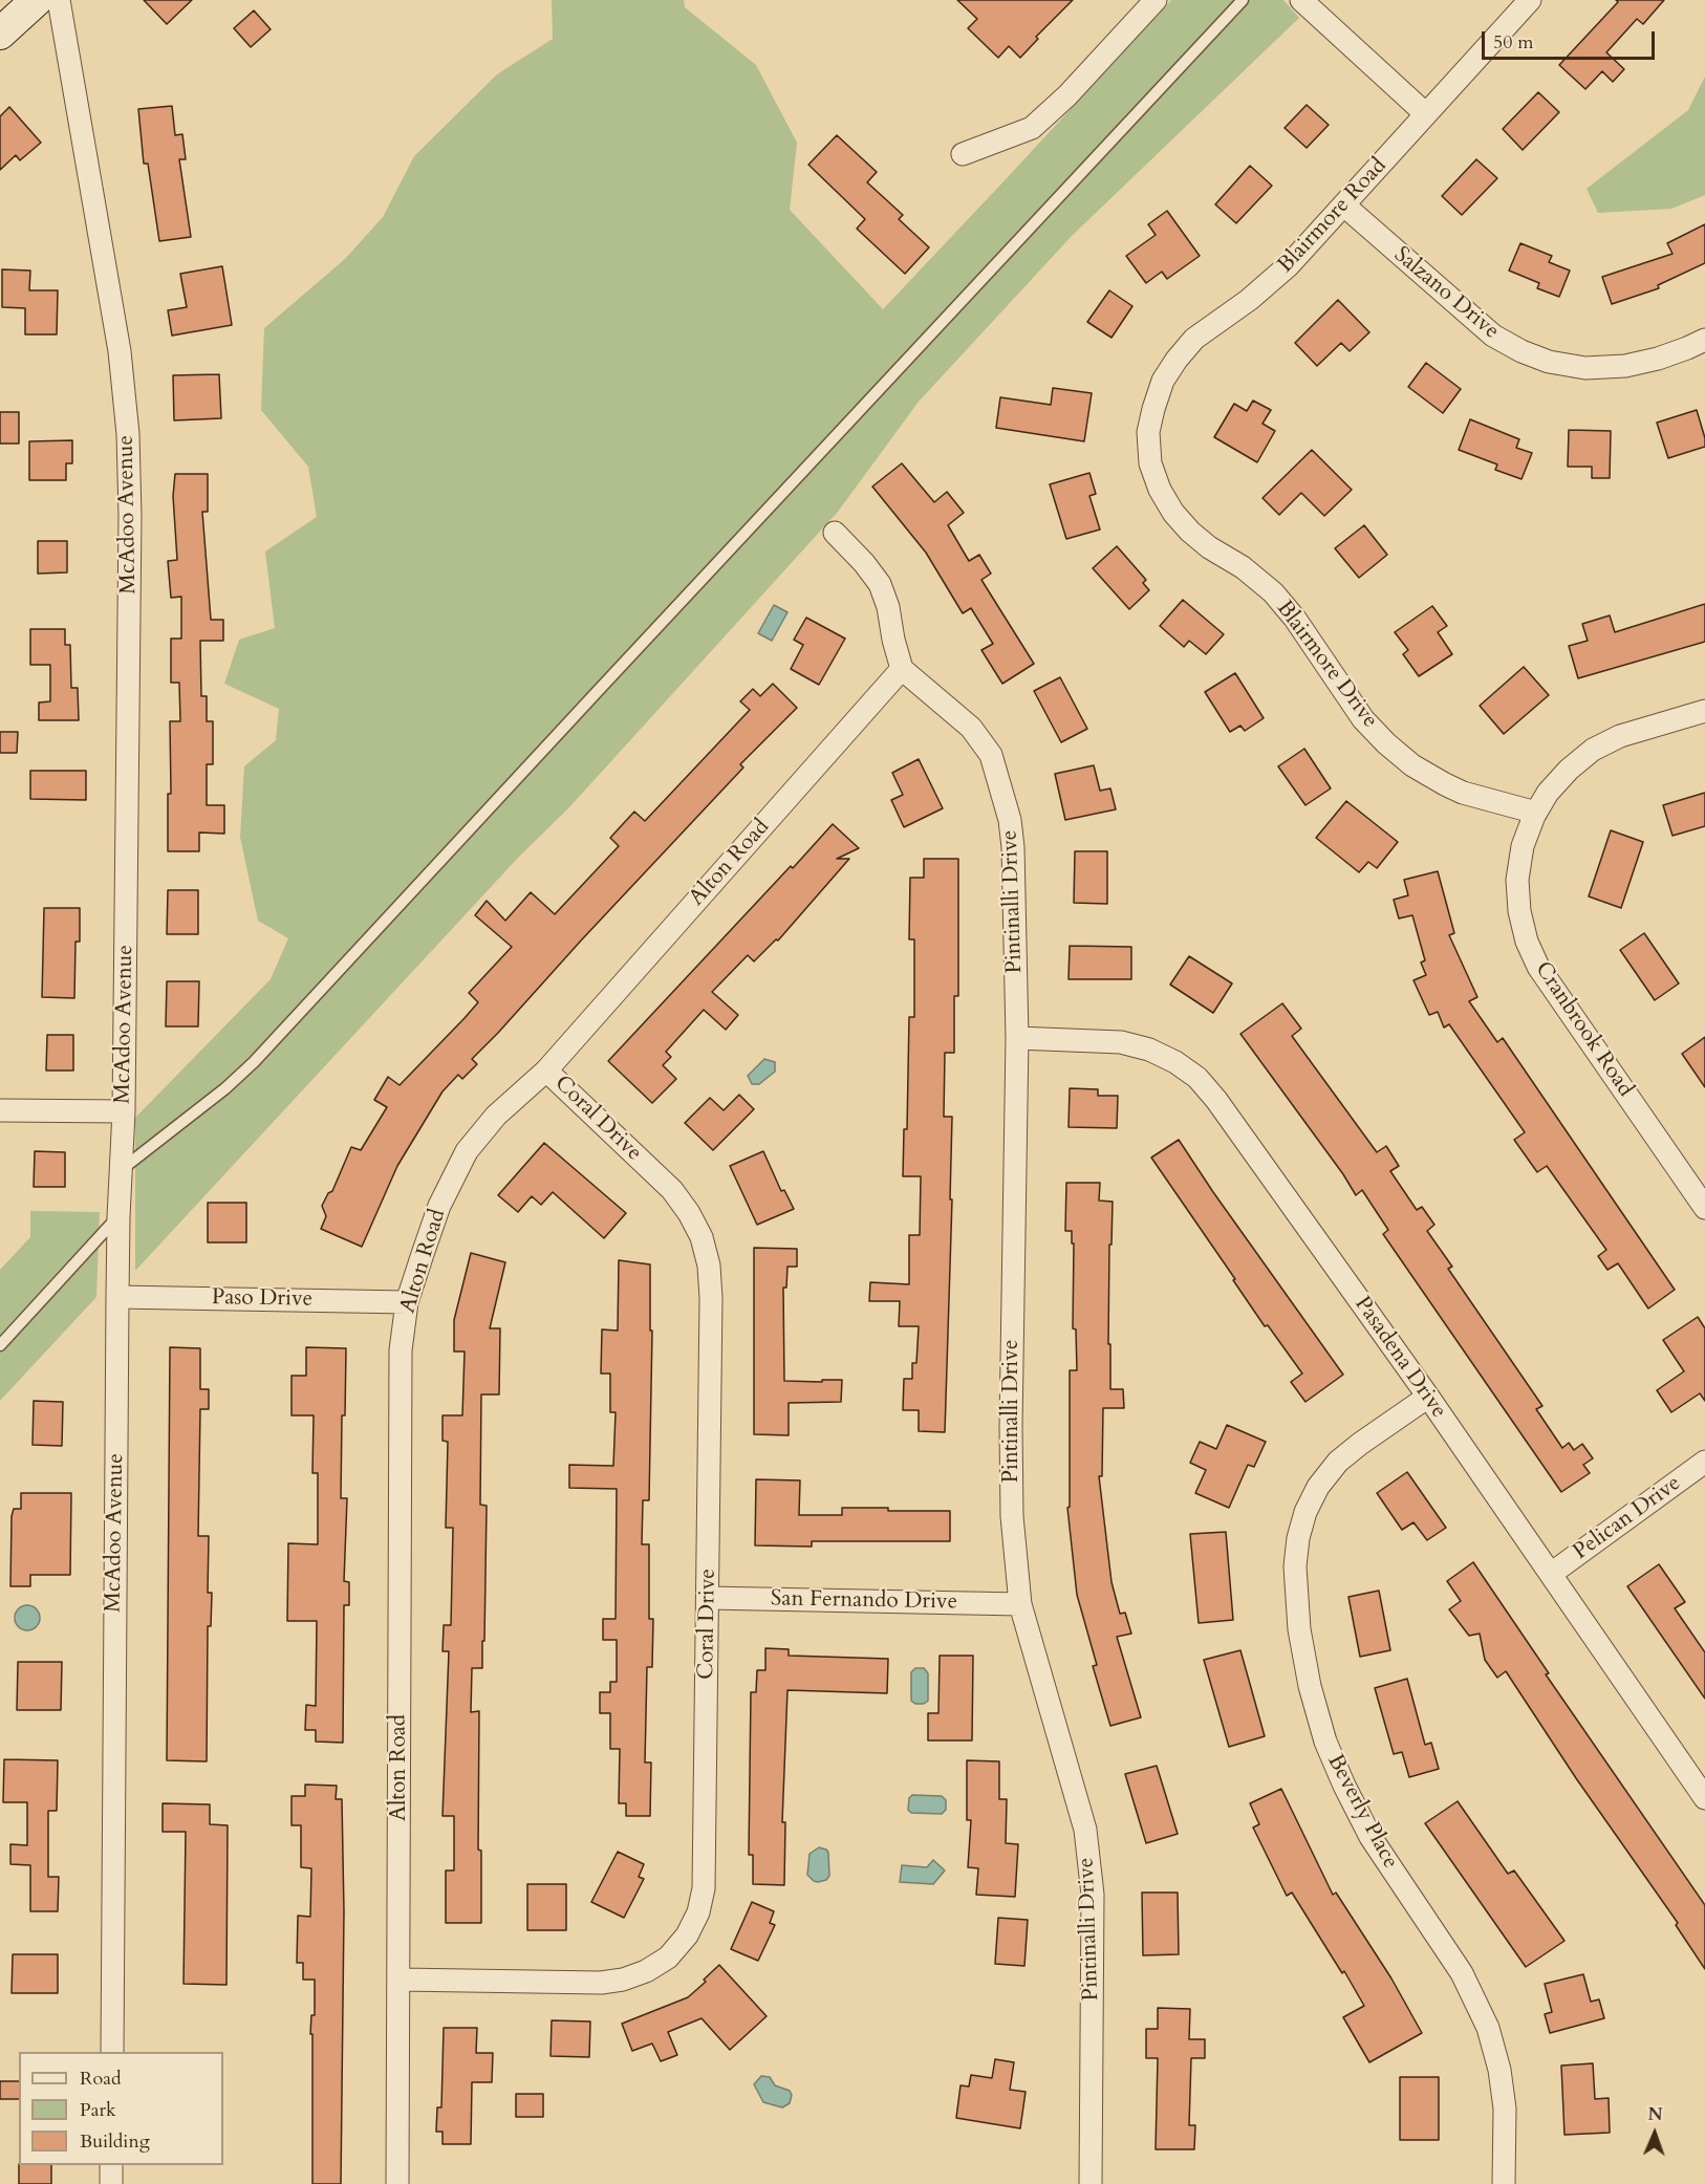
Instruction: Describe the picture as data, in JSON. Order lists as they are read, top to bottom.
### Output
{
  "streets": {
    "street": [
      "Blairmore Road",
      "Salzano Drive",
      "McAdoo Avenue",
      "Blairmore Drive",
      "Alton Road",
      "Pintinalli Drive",
      "Cranbrook Road",
      "Coral Drive",
      "Paso Drive",
      "Pasadena Drive",
      "Pelican Drive",
      "San Fernando Drive",
      "Beverly Place"
    ]
  },
  "crossings": [
    ["Blairmore Road", "Salzano Drive"],
    ["Blairmore Road", "Blairmore Drive"],
    ["McAdoo Avenue", "Paso Drive"],
    ["Blairmore Drive", "Cranbrook Road"],
    ["Alton Road", "Pintinalli Drive"],
    ["Alton Road", "Coral Drive"],
    ["Alton Road", "Paso Drive"],
    ["Pintinalli Drive", "Pasadena Drive"],
    ["Pintinalli Drive", "San Fernando Drive"],
    ["Coral Drive", "San Fernando Drive"],
    ["Pasadena Drive", "Pelican Drive"],
    ["Pasadena Drive", "Beverly Place"]
  ],
  "legend": ["Road", "Park", "Building"],
  "scale_bar": "50 m",
  "north": "top"
}
